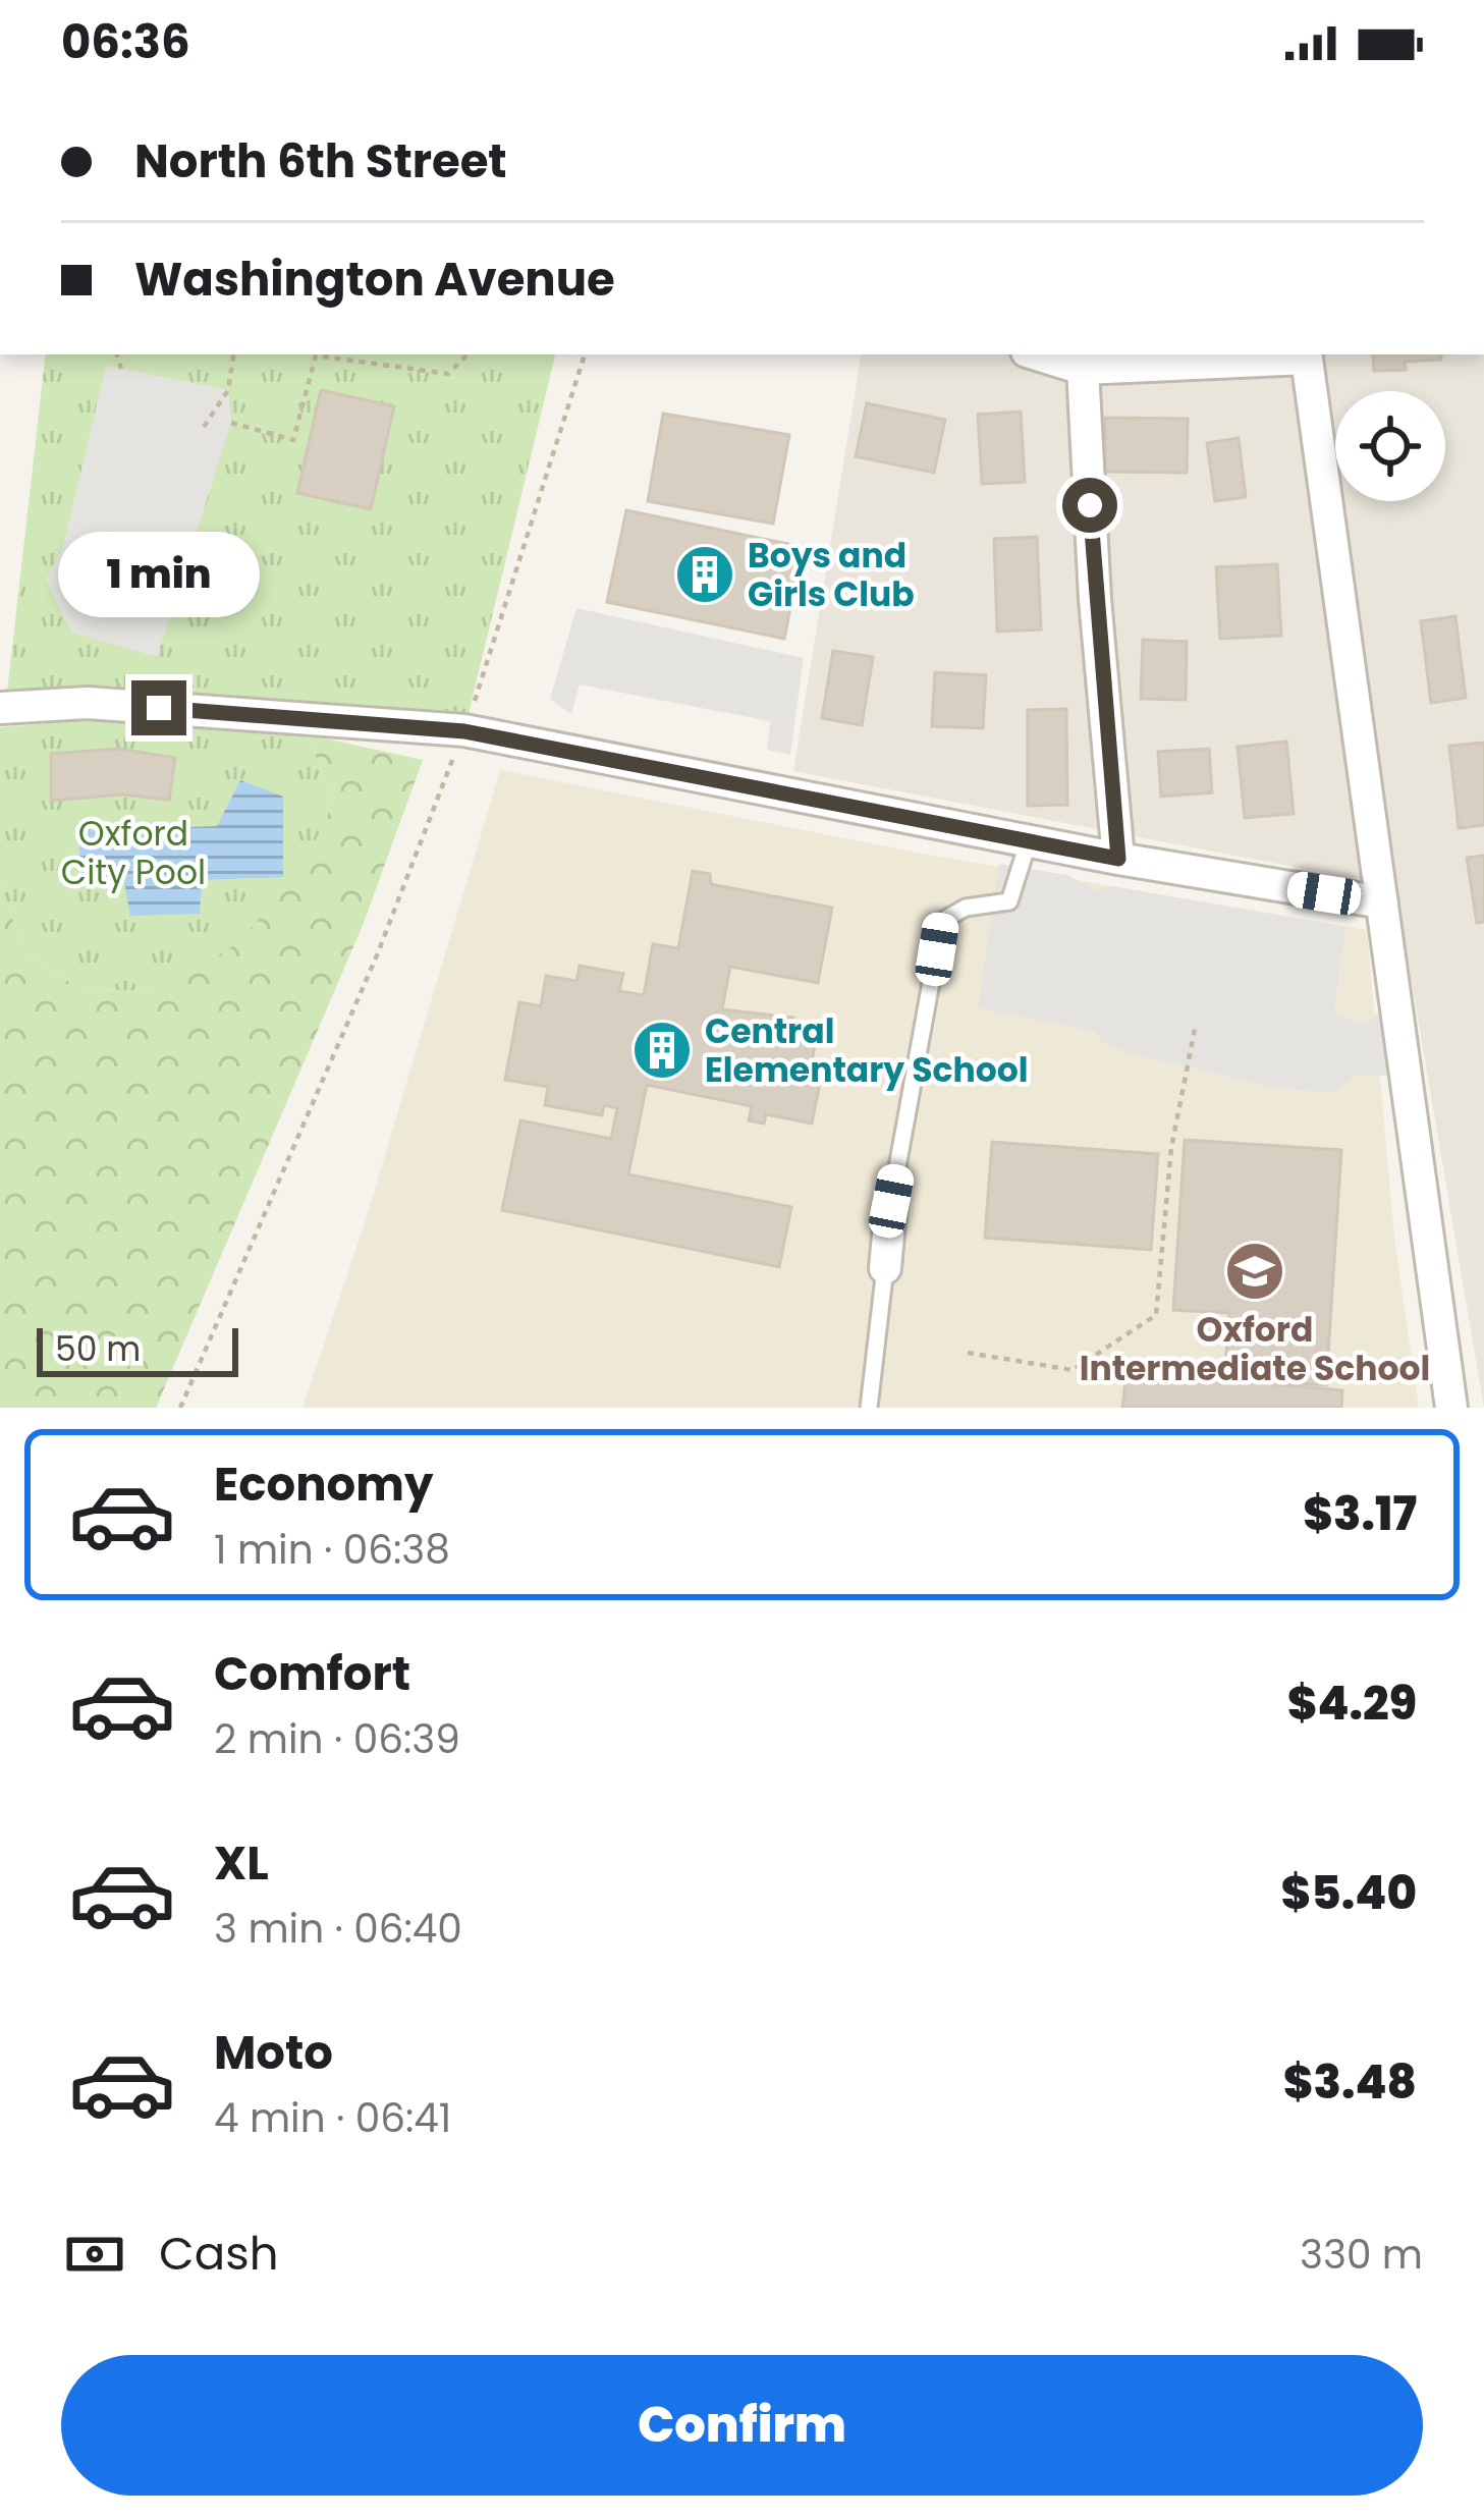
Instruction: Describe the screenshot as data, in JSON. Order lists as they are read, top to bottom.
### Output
{
  "parks": ["Oxford City Pool"],
  "places": {
    "building": ["Boys and Girls Club", "Central Elementary School"],
    "school or university": ["Oxford Intermediate School"]
  },
  "scale_bar": "50 m",
  "page": {
    "status": "06:36",
    "banner": ["North 6th Street", "Washington Avenue"],
    "bubble": "1 min",
    "scale": "50 m",
    "list": [
      {
        "name": "Economy",
        "note": "1 min · 06:38",
        "value": "$3.17"
      },
      {
        "name": "Comfort",
        "note": "2 min · 06:39",
        "value": "$4.29"
      },
      {
        "name": "XL",
        "note": "3 min · 06:40",
        "value": "$5.40"
      },
      {
        "name": "Moto",
        "note": "4 min · 06:41",
        "value": "$3.48"
      }
    ],
    "pay": ["Cash", "330 m"],
    "buttons": "Confirm"
  }
}
